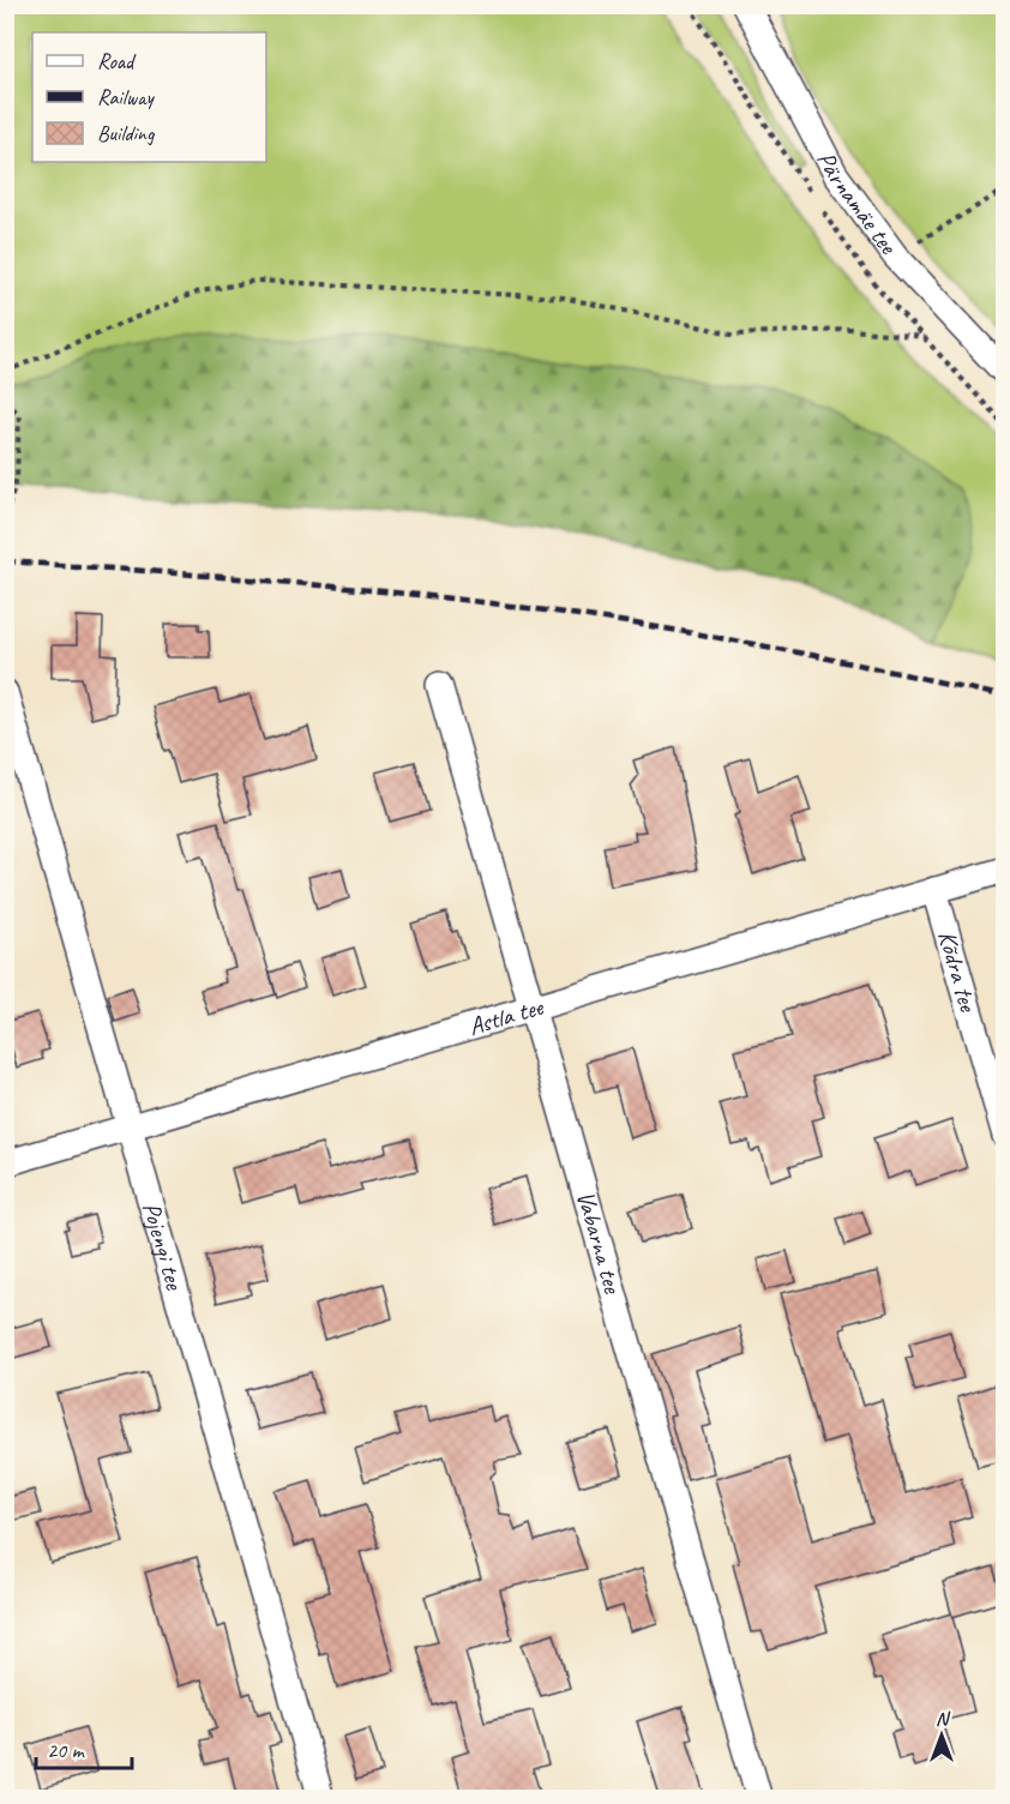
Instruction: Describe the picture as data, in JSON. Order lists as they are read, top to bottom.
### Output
{
  "streets": {
    "street": [
      "Pärnamäe tee",
      "Kõdra tee",
      "Astla tee",
      "Vabarna tee",
      "Pojengi tee"
    ]
  },
  "crossings": [
    ["Kõdra tee", "Astla tee"],
    ["Astla tee", "Vabarna tee"],
    ["Astla tee", "Pojengi tee"]
  ],
  "legend": ["Road", "Railway", "Building"],
  "scale_bar": "20 m",
  "north": "top"
}
